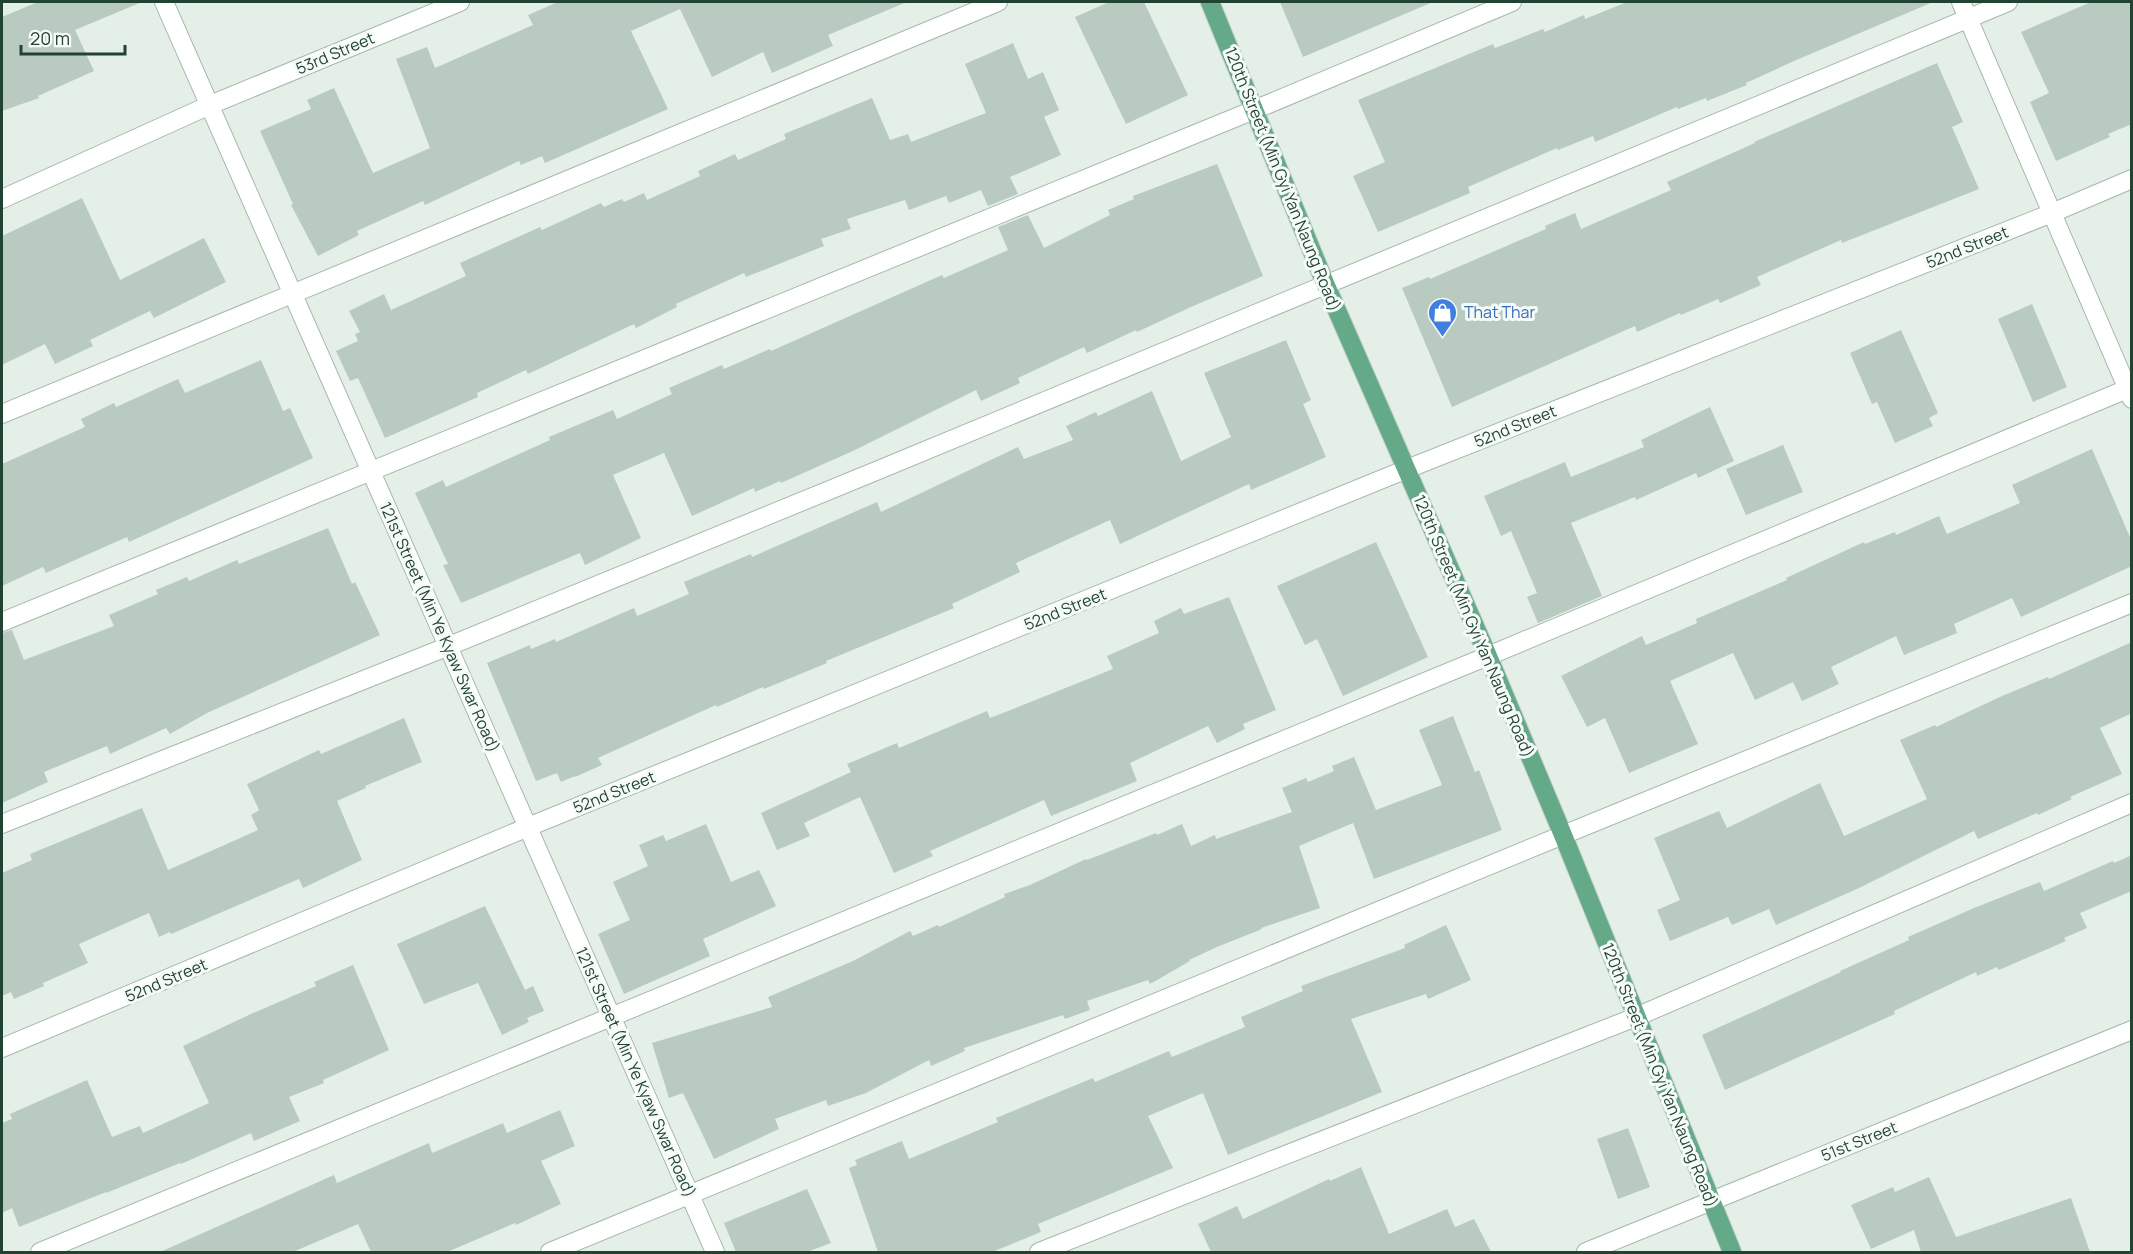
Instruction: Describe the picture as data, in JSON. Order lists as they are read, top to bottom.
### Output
{
  "streets": {
    "main road": ["120th Street (Min Gyi Yan Naung Road)"],
    "street": [
      "53rd Street",
      "52nd Street",
      "121st Street (Min Ye Kyaw Swar Road)",
      "51st Street"
    ]
  },
  "crossings": [
    ["53rd Street", "121st Street (Min Ye Kyaw Swar Road)"],
    ["120th Street (Min Gyi Yan Naung Road)", "52nd Street"],
    ["120th Street (Min Gyi Yan Naung Road)", "51st Street"],
    ["52nd Street", "121st Street (Min Ye Kyaw Swar Road)"]
  ],
  "places": {
    "shop": ["That Thar"]
  },
  "scale_bar": "20 m"
}
